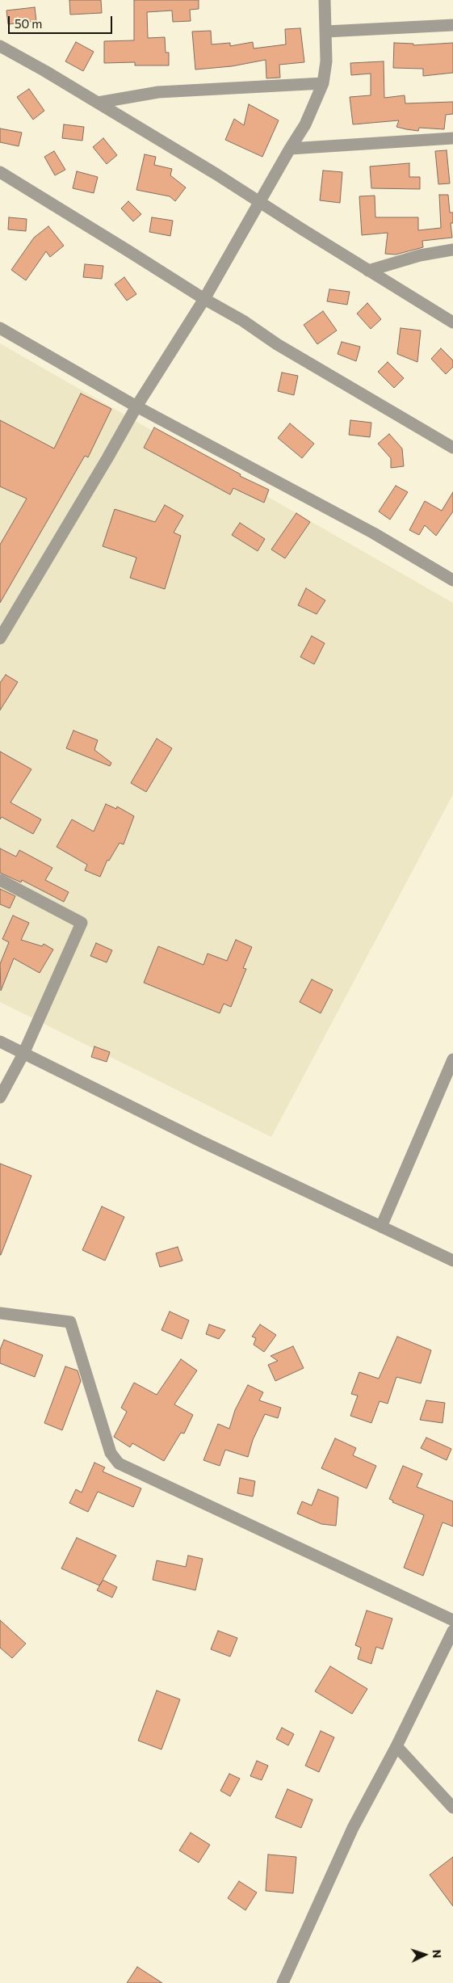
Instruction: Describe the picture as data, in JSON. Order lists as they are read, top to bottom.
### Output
{
  "scale_bar": "50 m",
  "north": "right"
}
